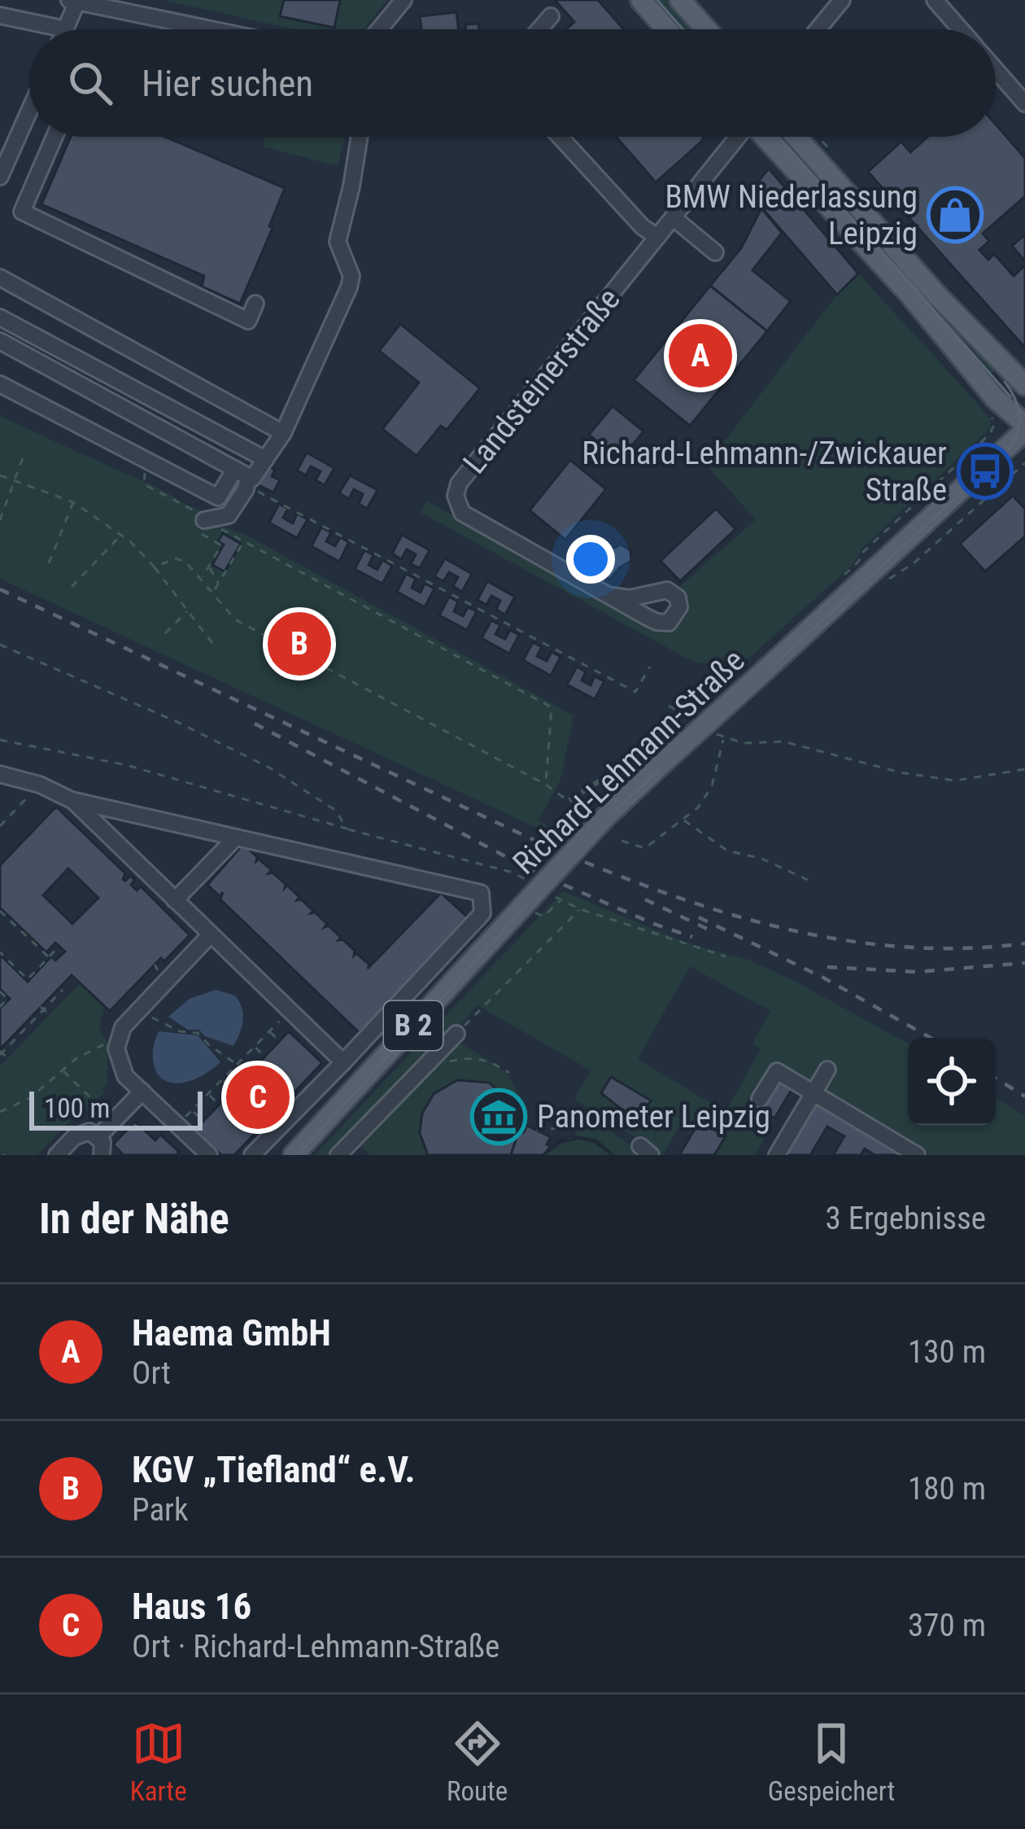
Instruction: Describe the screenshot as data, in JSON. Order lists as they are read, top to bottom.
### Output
{
  "streets": {
    "main road": ["Richard-Lehmann-Straße", "B 2"],
    "street": ["Landsteinerstraße"]
  },
  "places": {
    "shop": ["BMW Niederlassung Leipzig"],
    "bus stop": ["Richard-Lehmann-/Zwickauer Straße"],
    "museum": ["Panometer Leipzig"]
  },
  "scale_bar": "100 m",
  "page": {
    "search": "Hier suchen",
    "pins": ["A", "B", "C"],
    "scale": "100 m",
    "heading": ["In der Nähe", "3 Ergebnisse"],
    "list": [
      {
        "mark": "A",
        "name": "Haema GmbH",
        "note": "Ort",
        "value": "130 m"
      },
      {
        "mark": "B",
        "name": "KGV „Tiefland“ e.V.",
        "note": "Park",
        "value": "180 m"
      },
      {
        "mark": "C",
        "name": "Haus 16",
        "note": "Ort · Richard-Lehmann-Straße",
        "value": "370 m"
      }
    ],
    "nav": ["Karte", "Route", "Gespeichert"]
  }
}
